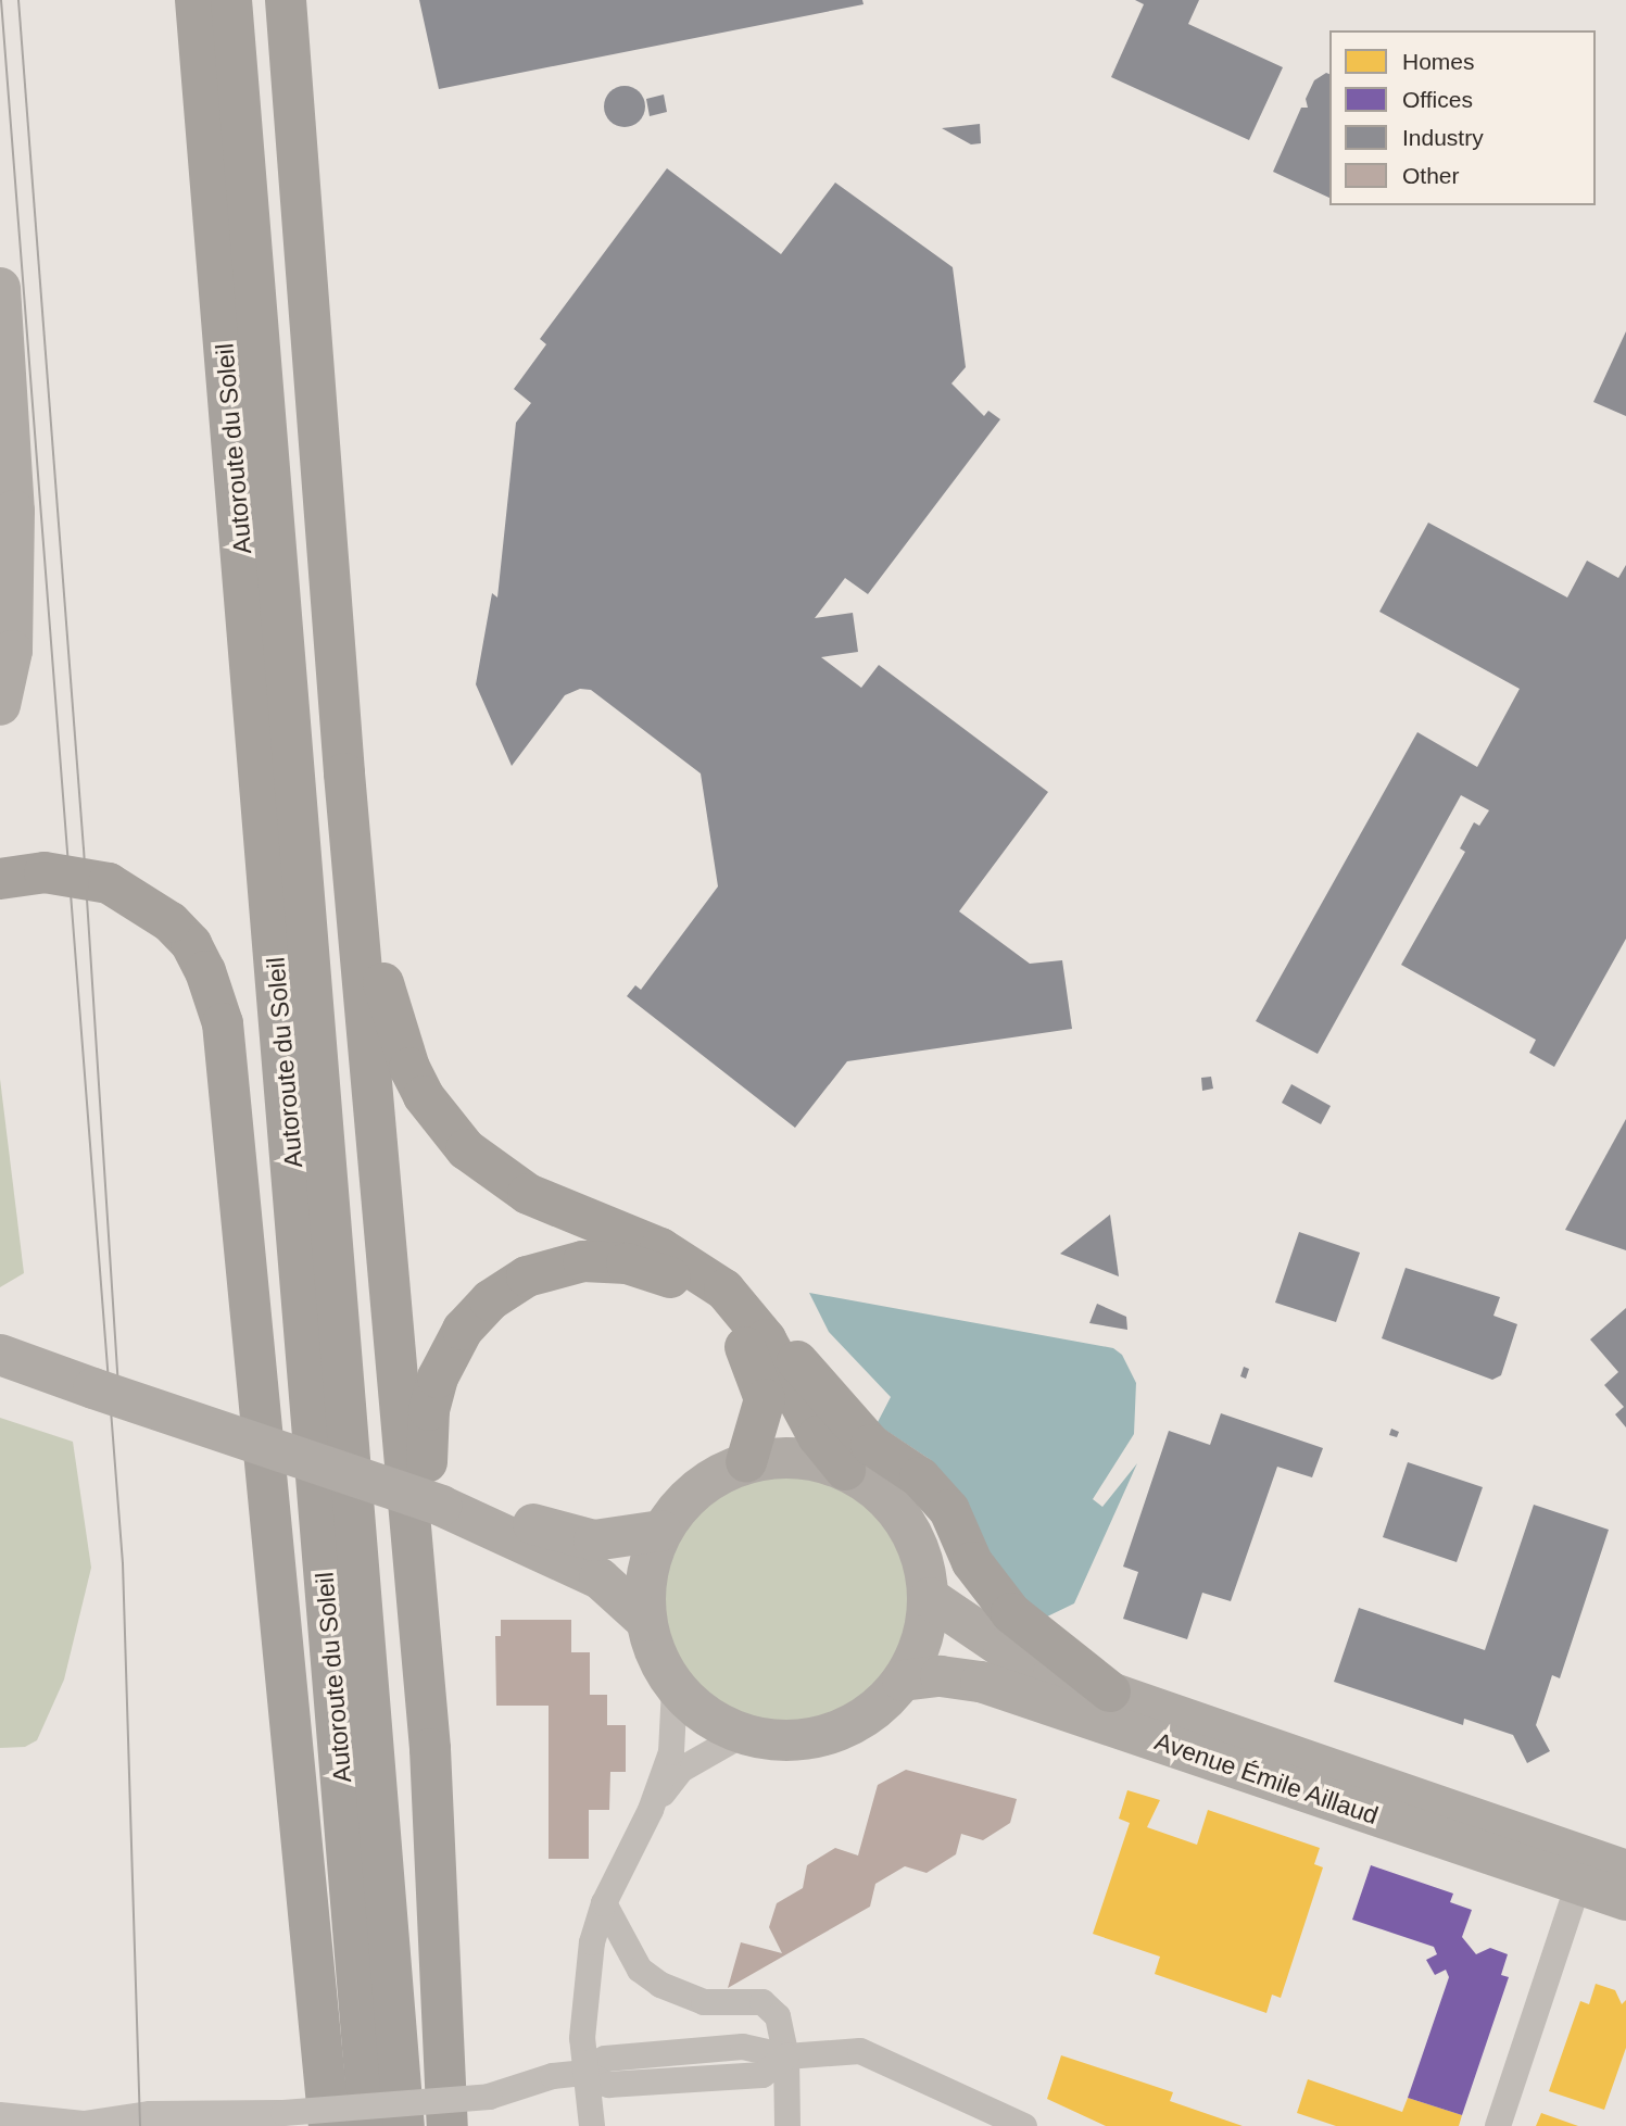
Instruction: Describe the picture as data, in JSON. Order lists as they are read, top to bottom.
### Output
{
  "streets": {
    "highway": ["Autoroute du Soleil"],
    "main road": ["Avenue Émile Aillaud"]
  },
  "legend": [
    "Homes",
    "Offices",
    "Industry",
    "Other"
  ]
}
